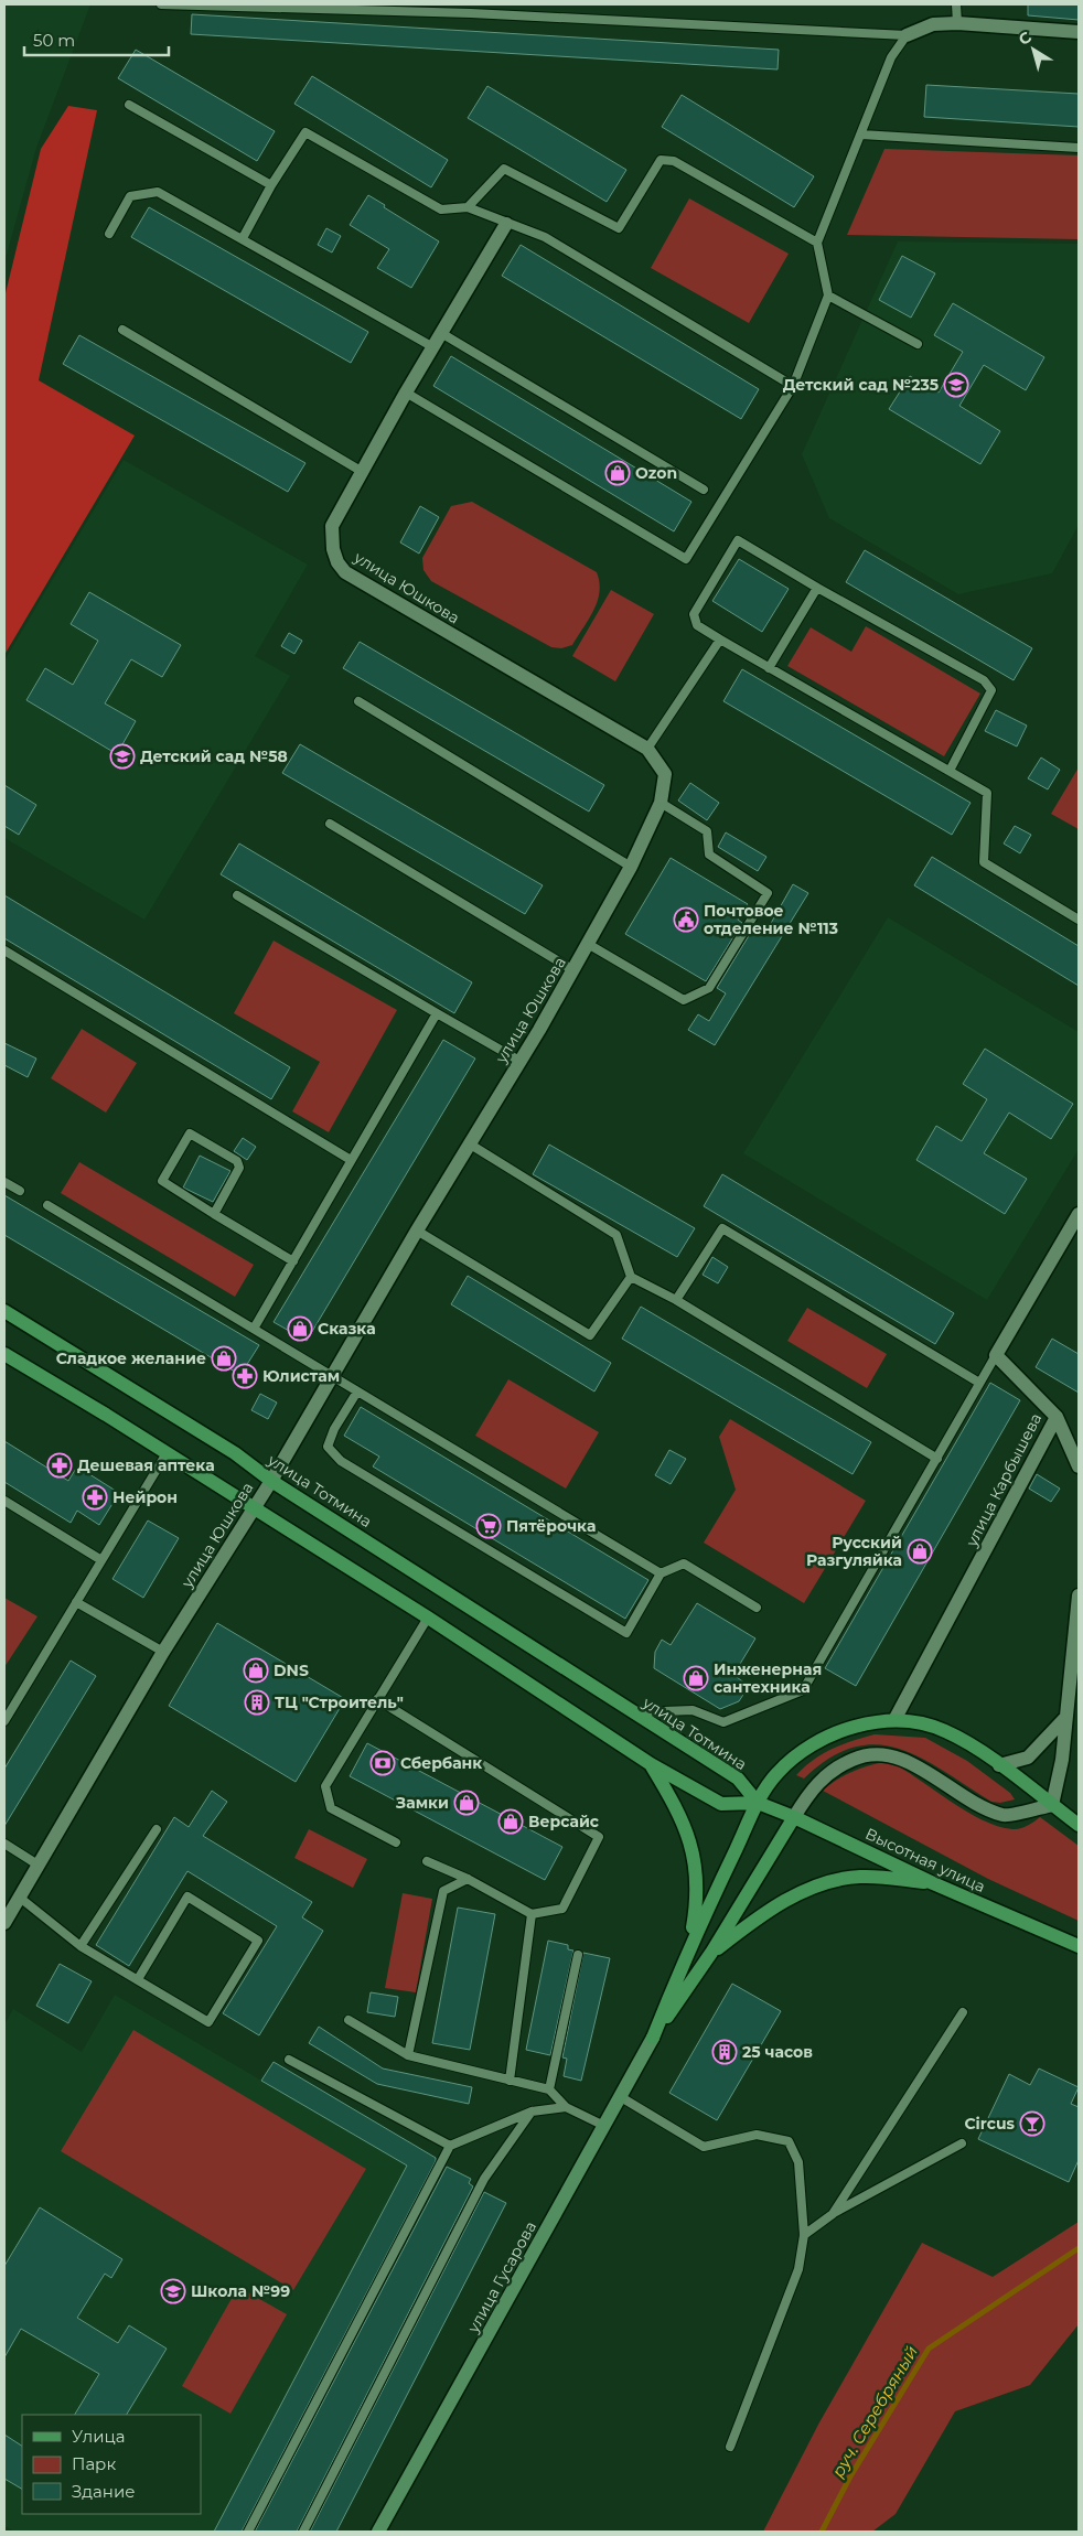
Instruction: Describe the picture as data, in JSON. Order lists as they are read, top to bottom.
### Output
{
  "streets": {
    "main road": ["улица Тотмина", "Высотная улица", "улица Гусарова"],
    "street": ["улица Юшкова", "улица Карбышева"]
  },
  "crossings": [
    ["улица Юшкова", "улица Тотмина"],
    ["улица Тотмина", "Высотная улица"]
  ],
  "water": ["руч. Серебряный"],
  "places": {
    "school or university": ["Детский сад №235", "Детский сад №58", "Школа №99"],
    "shop": [
      "Ozon",
      "Сказка",
      "Сладкое желание",
      "Русский Разгуляйка",
      "DNS",
      "Инженерная сантехника",
      "Замки",
      "Версайс"
    ],
    "public building": ["Почтовое отделение №113"],
    "pharmacy": ["Юлистам", "Дешевая аптека", "Нейрон"],
    "supermarket": ["Пятёрочка"],
    "building": ["ТЦ \"Строитель\"", "25 часов"],
    "bank": ["Сбербанк"],
    "bar": ["Circus"]
  },
  "legend": ["Улица", "Парк", "Здание"],
  "scale_bar": "50 m",
  "north": "top left"
}
